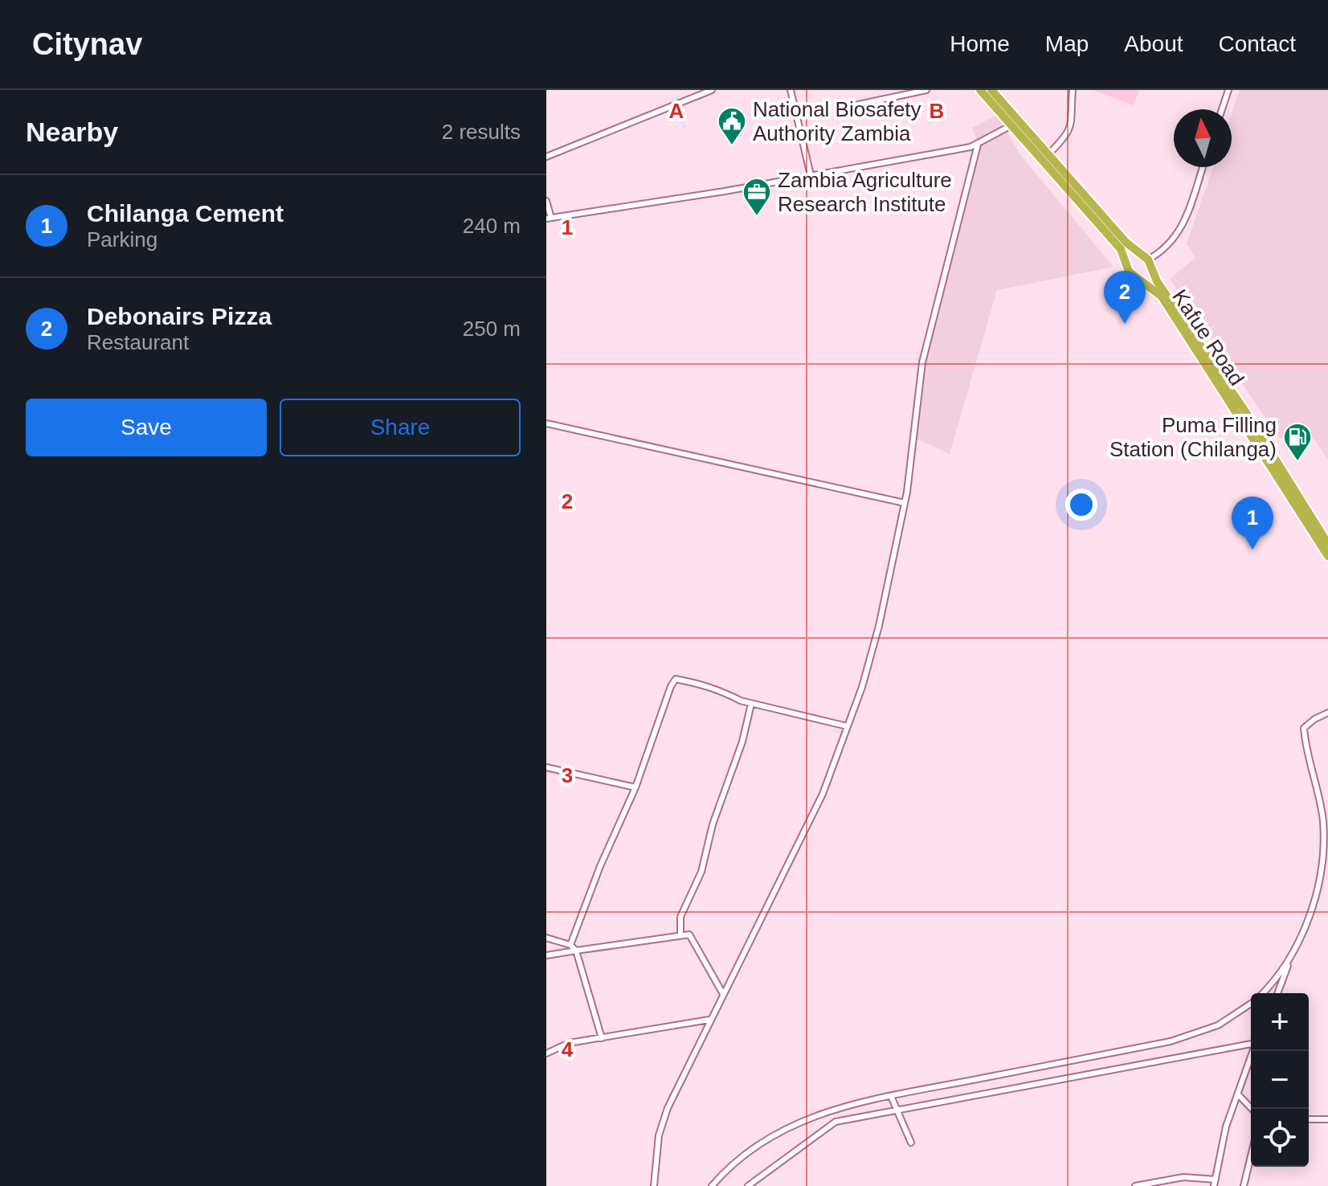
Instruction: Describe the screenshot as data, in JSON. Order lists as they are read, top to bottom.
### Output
{
  "streets": {
    "highway": ["Kafue Road"]
  },
  "places": {
    "public building": ["National Biosafety Authority Zambia"],
    "office": ["Zambia Agriculture Research Institute"],
    "fuel station": ["Puma Filling Station (Chilanga)"]
  },
  "north": "top",
  "page": {
    "header": "Citynav",
    "nav": [
      "Home",
      "Map",
      "About",
      "Contact"
    ],
    "heading": ["Nearby", "2 results"],
    "list": [
      {
        "mark": "1",
        "name": "Chilanga Cement",
        "note": "Parking",
        "value": "240 m"
      },
      {
        "mark": "2",
        "name": "Debonairs Pizza",
        "note": "Restaurant",
        "value": "250 m"
      }
    ],
    "pins": ["2", "1"],
    "buttons": ["Save", "Share"],
    "map_buttons": ["+", "−"]
  },
  "grid": {
    "columns": ["A", "B"],
    "rows": [
      "1",
      "2",
      "3",
      "4"
    ]
  }
}
